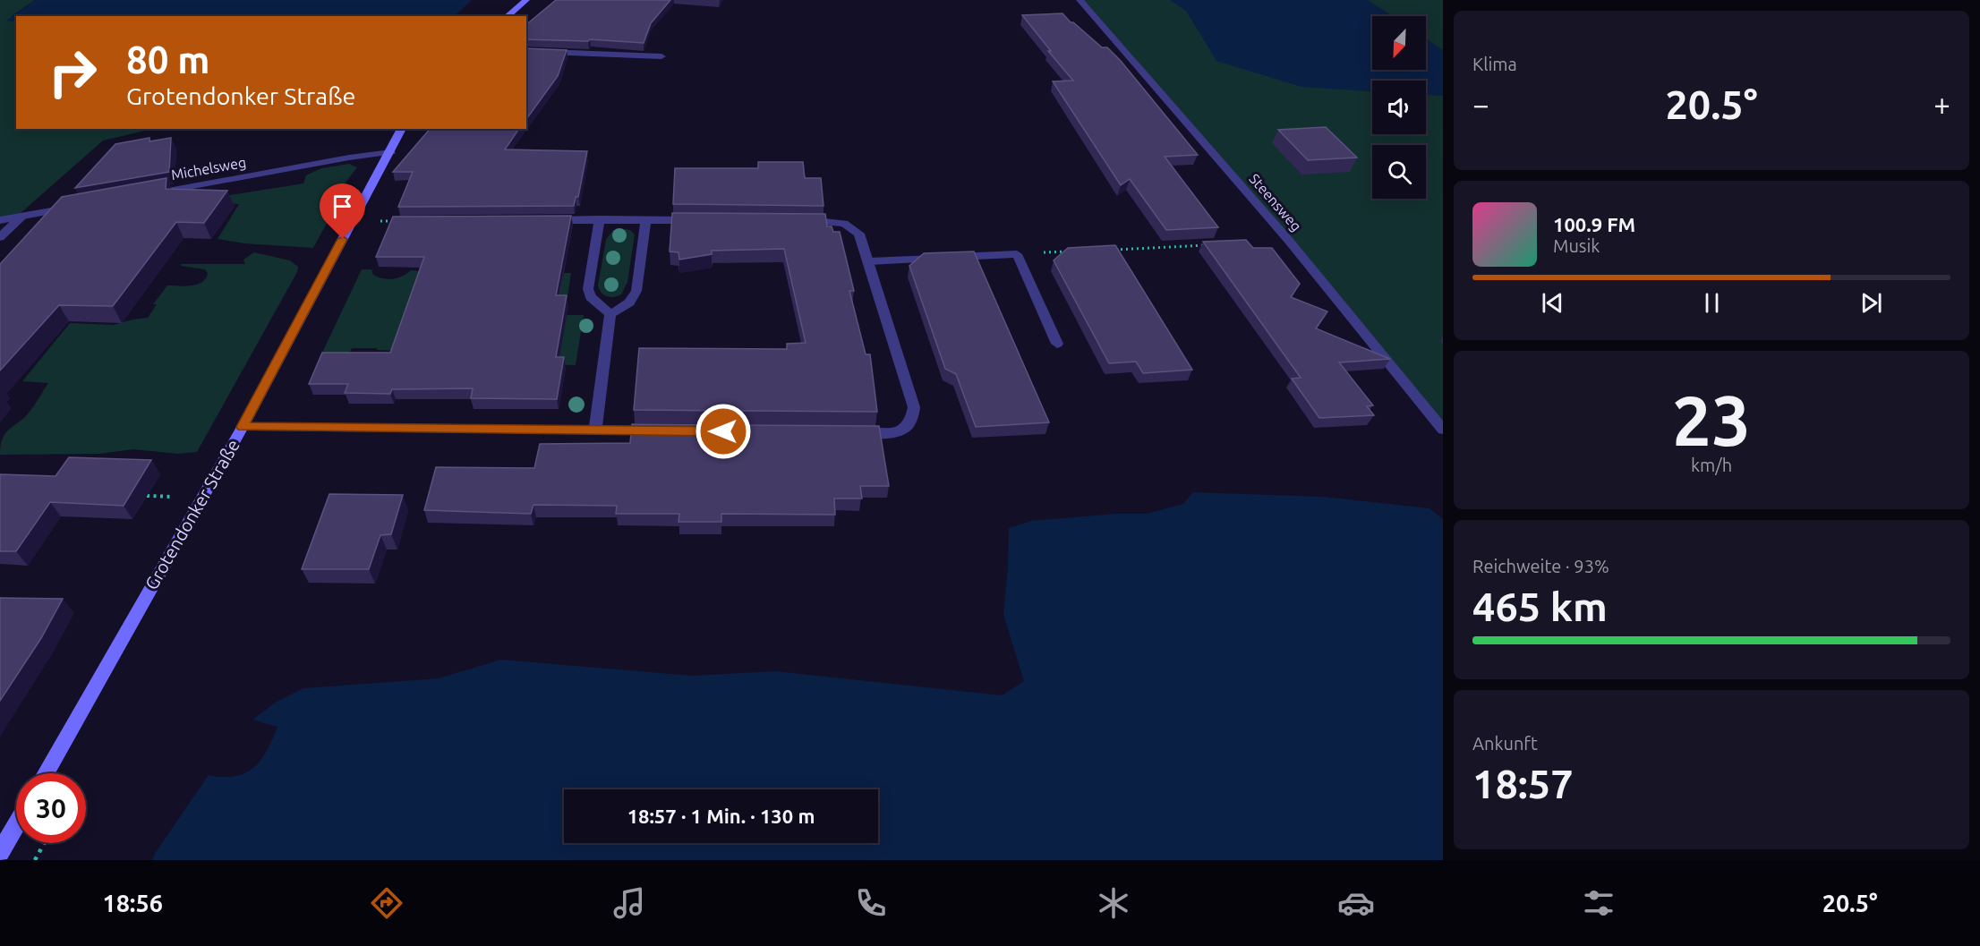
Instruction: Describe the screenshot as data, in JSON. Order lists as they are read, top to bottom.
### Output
{
  "streets": {
    "main road": ["Grotendonker Straße"],
    "street": ["Michelsweg", "Steensweg"]
  },
  "crossings": [
    ["Michelsweg", "Grotendonker Straße"]
  ],
  "north": "bottom left",
  "page": {
    "tile": [
      "Klima",
      ["23", "km/h"],
      ["Reichweite · 93%", "465 km"],
      ["Ankunft", "18:57"]
    ],
    "turn": ["80 m", "Grotendonker Straße"],
    "heat": ["−", "20.5°", "+"],
    "song": ["100.9 FM", "Musik"],
    "limit": "30",
    "trip": "18:57 · 1 Min. · 130 m",
    "tabs": ["18:56", "20.5°"]
  }
}
